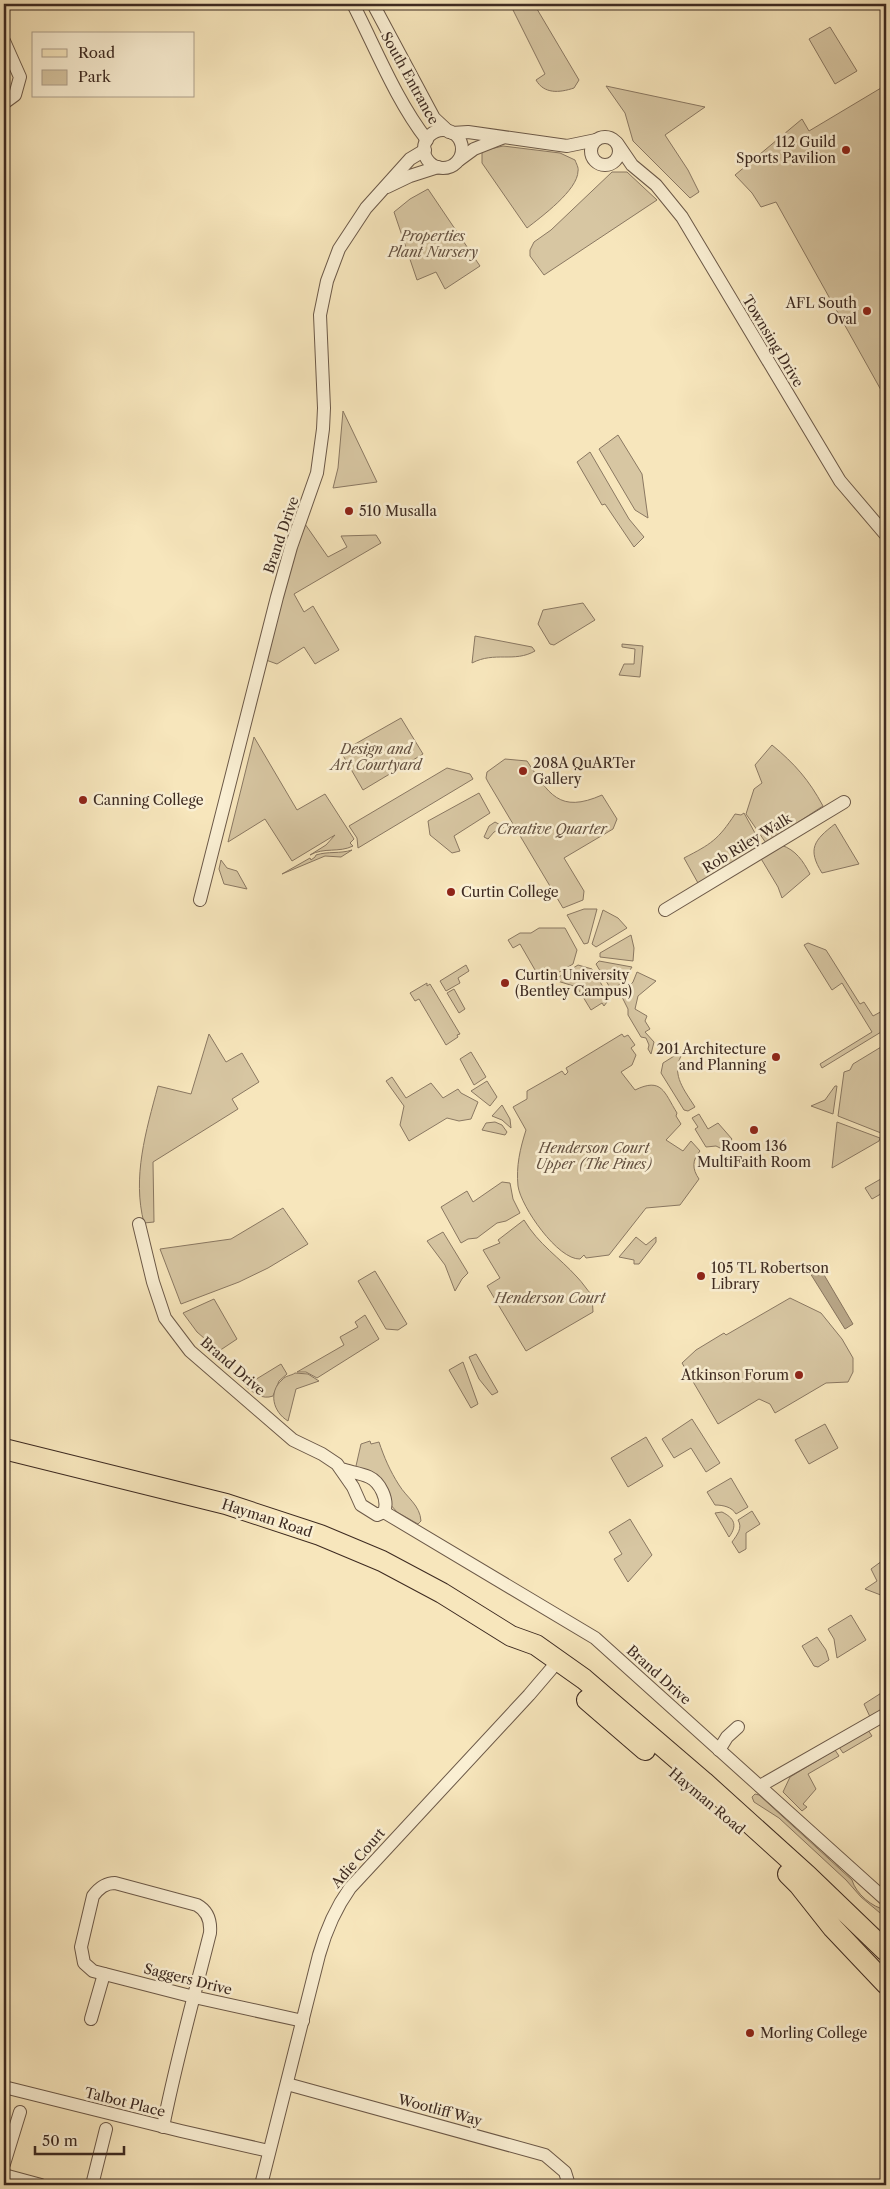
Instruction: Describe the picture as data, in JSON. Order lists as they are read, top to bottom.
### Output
{
  "streets": {
    "main road": ["Hayman Road"],
    "street": [
      "South Entrance",
      "Townsing Drive",
      "Brand Drive",
      "Rob Riley Walk",
      "Adie Court",
      "Saggers Drive",
      "Talbot Place",
      "Wootliff Way"
    ]
  },
  "crossings": [
    ["South Entrance", "Brand Drive"],
    ["Hayman Road", "Adie Court"],
    ["Adie Court", "Saggers Drive"],
    ["Adie Court", "Talbot Place"],
    ["Adie Court", "Wootliff Way"]
  ],
  "parks": [
    "Properties Plant Nursery",
    "Design and Art Courtyard",
    "Creative Quarter",
    "Henderson Court Upper (The Pines)",
    "Henderson Court"
  ],
  "places": [
    "112 Guild Sports Pavilion",
    "AFL South Oval",
    "510 Musalla",
    "208A QuARTer Gallery",
    "Canning College",
    "Curtin College",
    "Curtin University (Bentley Campus)",
    "201 Architecture and Planning",
    "Room 136 MultiFaith Room",
    "105 TL Robertson Library",
    "Atkinson Forum",
    "Morling College"
  ],
  "legend": ["Road", "Park"],
  "scale_bar": "50 m"
}
